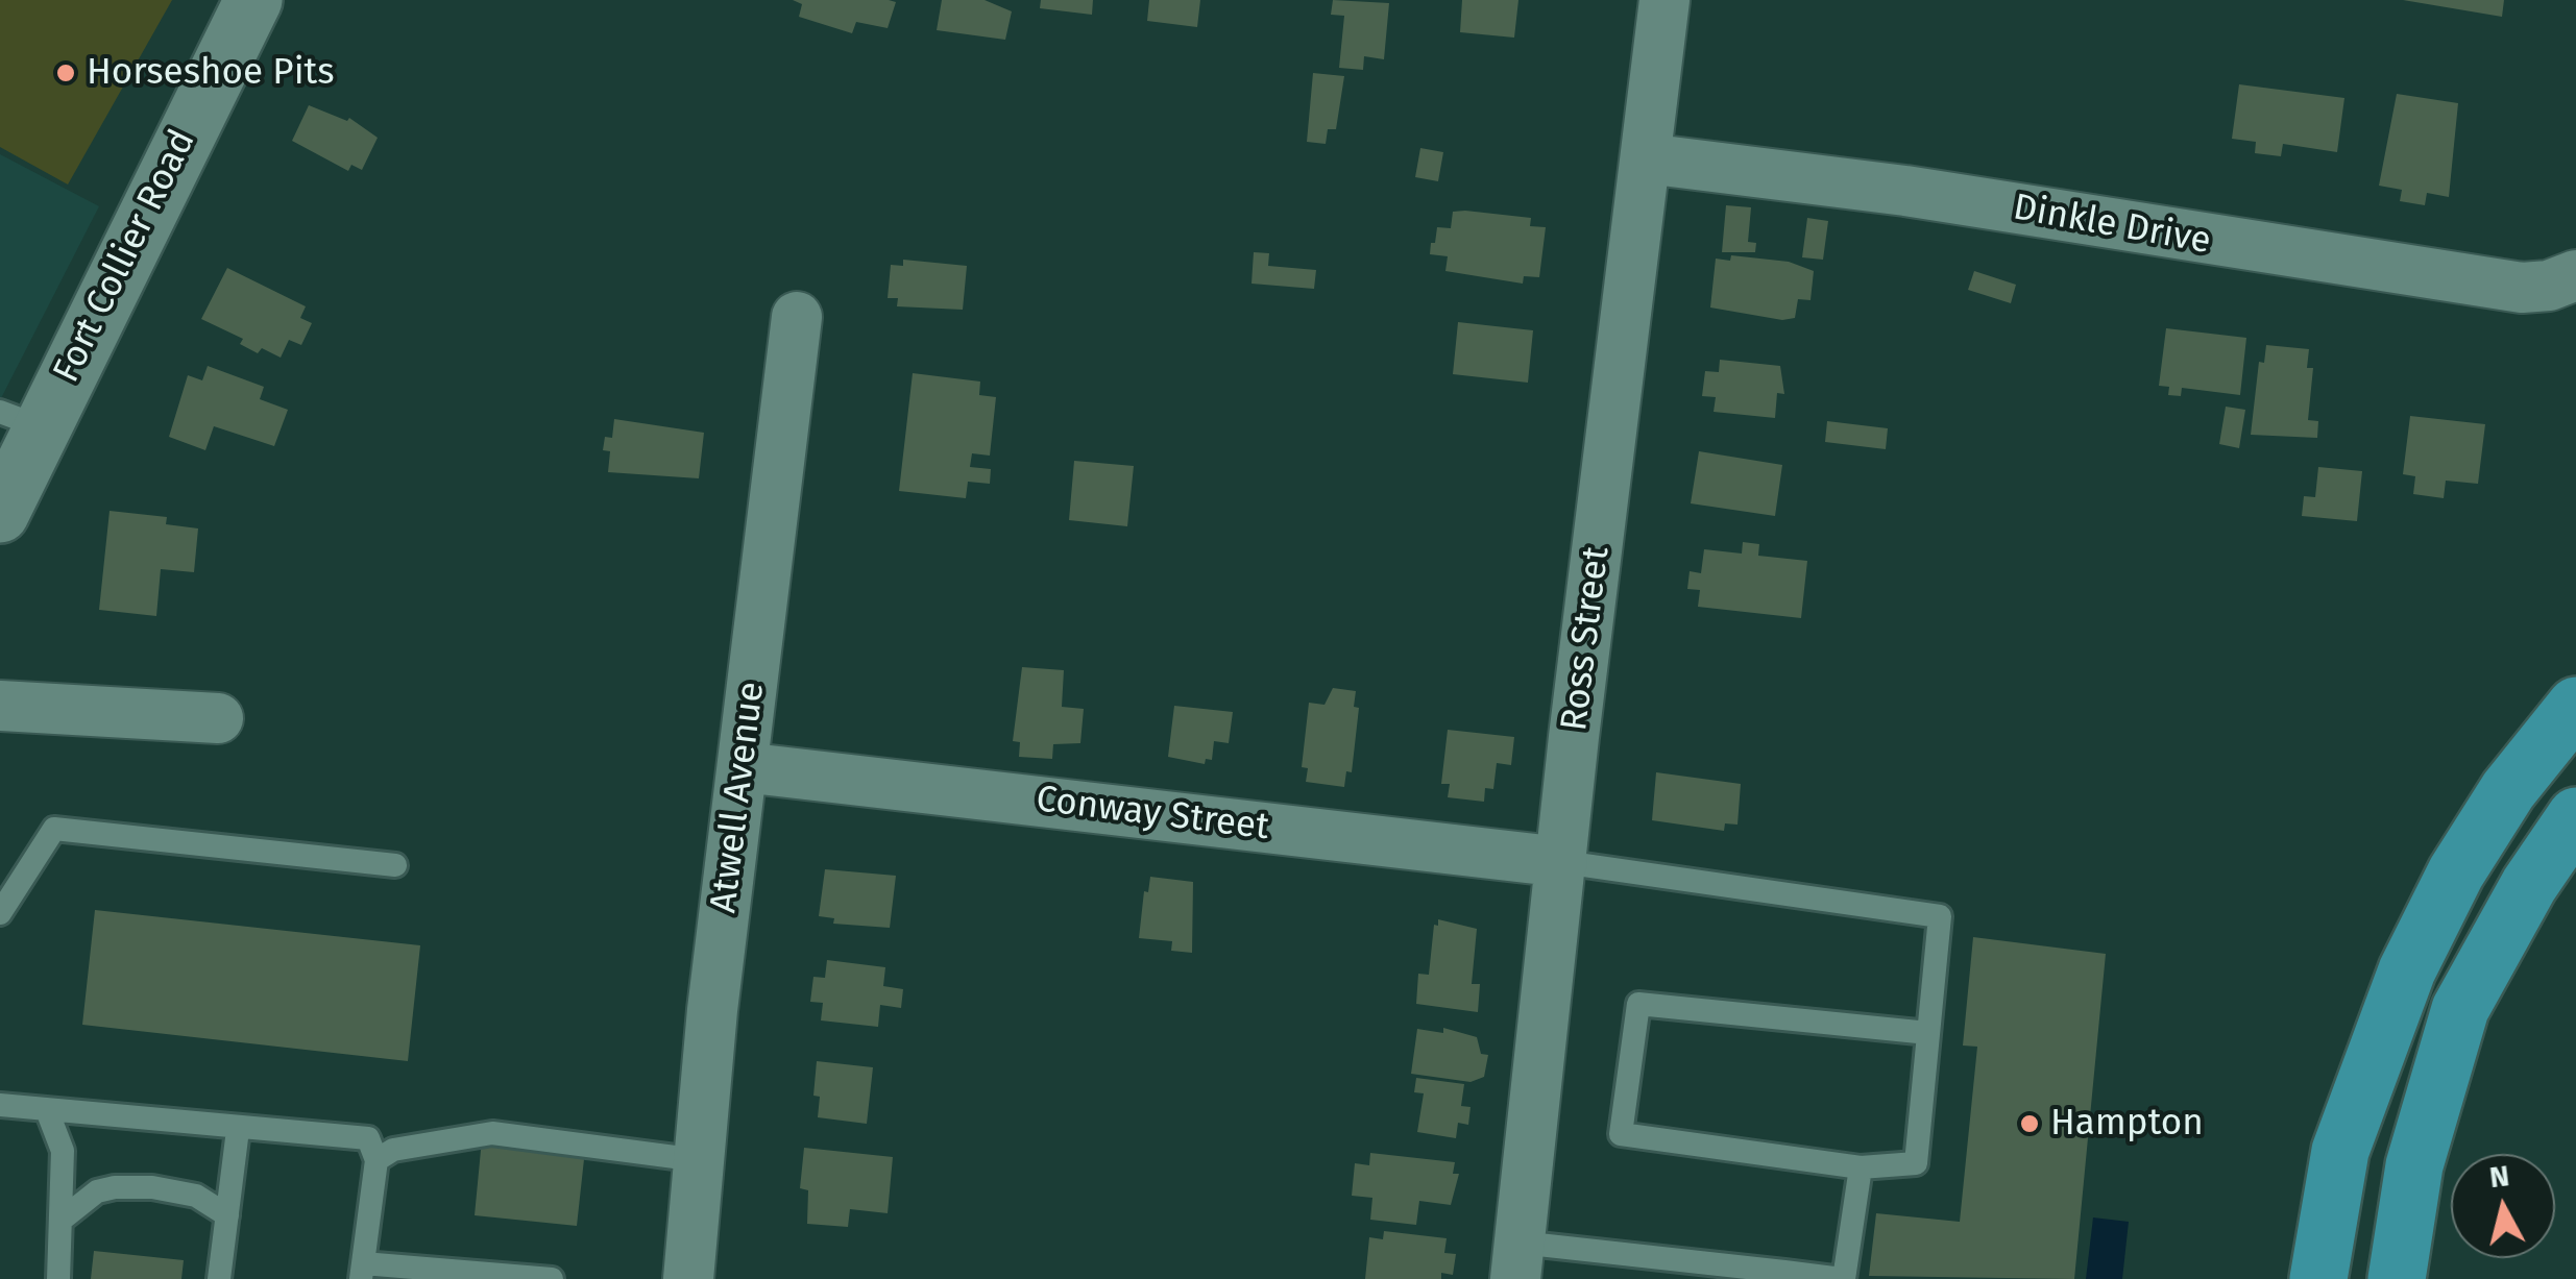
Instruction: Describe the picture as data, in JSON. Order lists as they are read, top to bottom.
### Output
{
  "streets": {
    "street": [
      "Dinkle Drive",
      "Fort Collier Road",
      "Ross Street",
      "Atwell Avenue",
      "Conway Street"
    ]
  },
  "crossings": [
    ["Dinkle Drive", "Ross Street"],
    ["Ross Street", "Conway Street"],
    ["Atwell Avenue", "Conway Street"]
  ],
  "places": ["Horseshoe Pits", "Hampton"],
  "north": "top"
}
